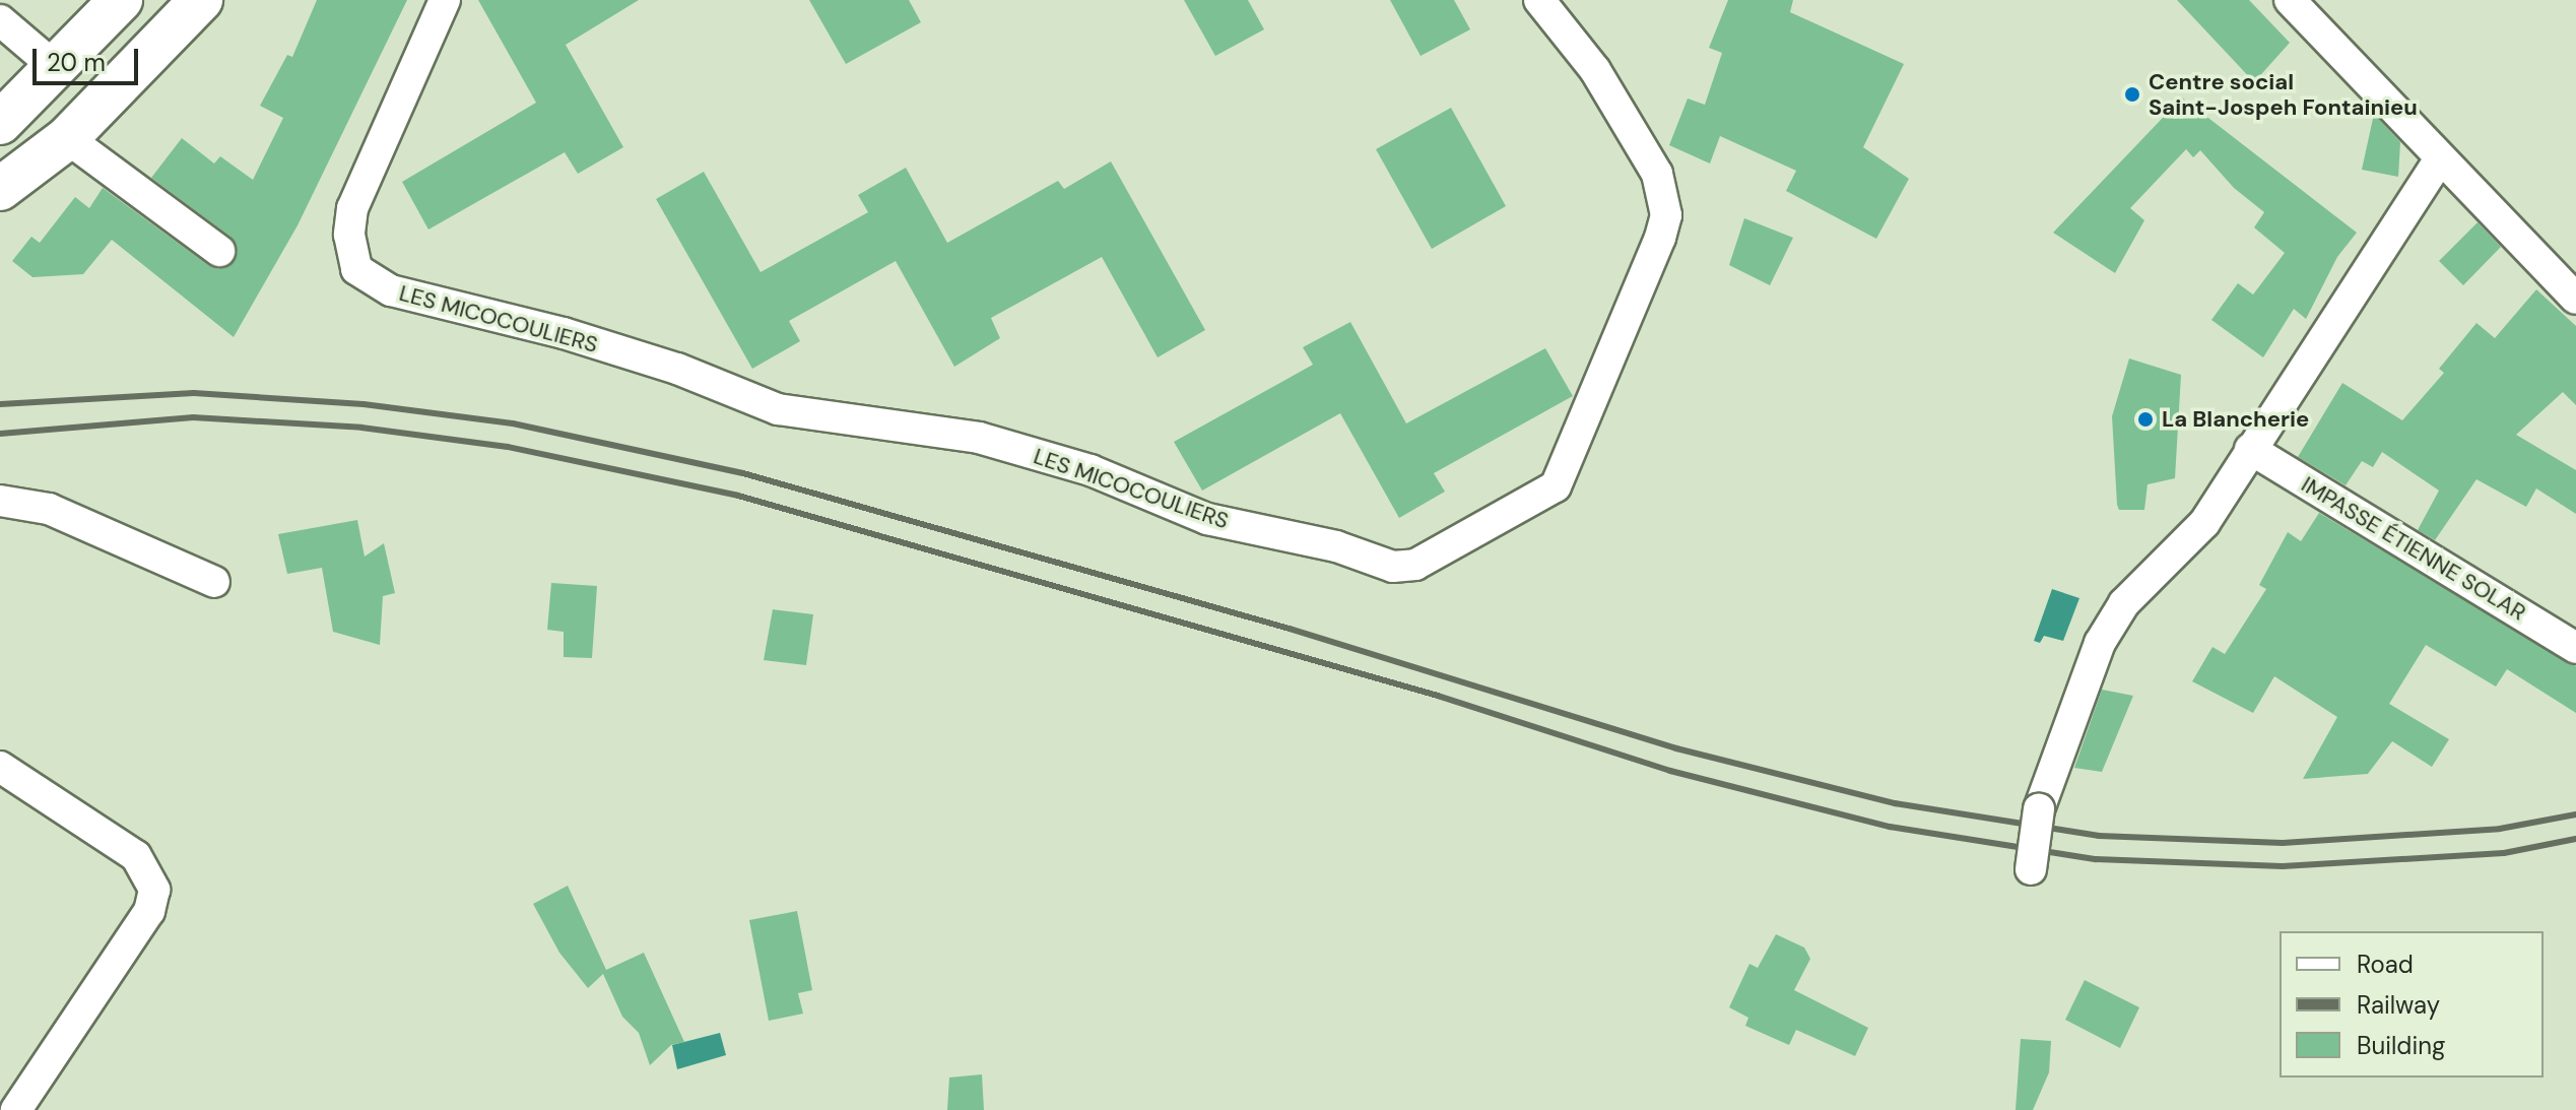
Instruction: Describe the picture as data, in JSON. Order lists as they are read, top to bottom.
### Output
{
  "streets": {
    "street": ["LES MICOCOULIERS", "IMPASSE ÉTIENNE SOLAR"]
  },
  "places": ["Centre social Saint-Jospeh Fontainieu", "La Blancherie"],
  "legend": ["Road", "Railway", "Building"],
  "scale_bar": "20 m"
}
